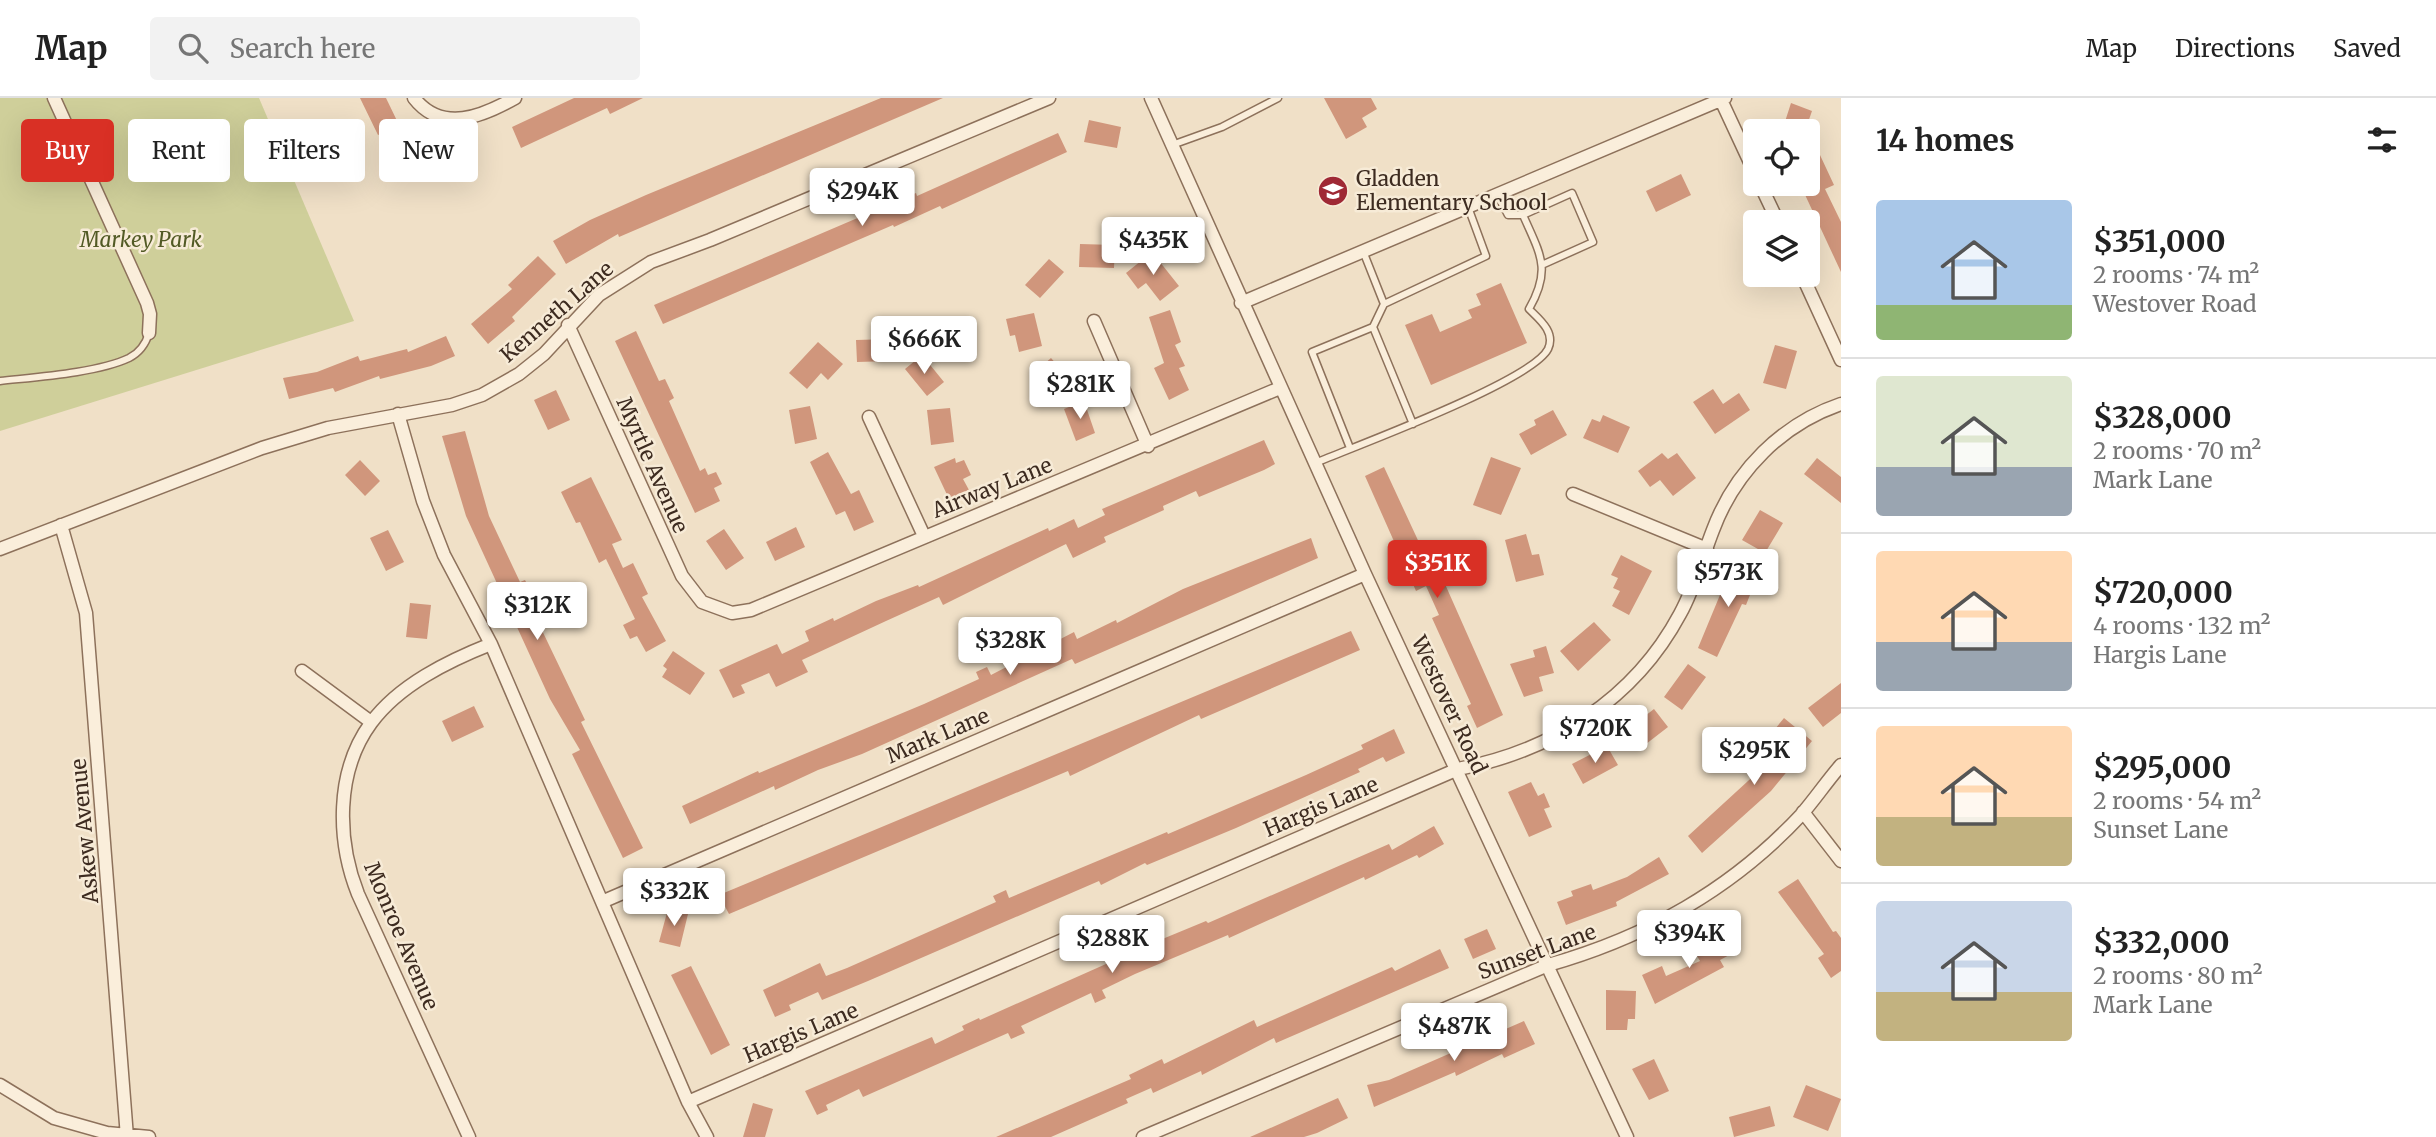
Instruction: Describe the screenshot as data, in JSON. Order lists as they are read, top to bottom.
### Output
{
  "streets": {
    "street": [
      "Kenneth Lane",
      "Myrtle Avenue",
      "Airway Lane",
      "Westover Road",
      "Mark Lane",
      "Hargis Lane",
      "Askew Avenue",
      "Monroe Avenue",
      "Sunset Lane"
    ]
  },
  "crossings": [
    ["Kenneth Lane", "Myrtle Avenue"],
    ["Kenneth Lane", "Askew Avenue"],
    ["Myrtle Avenue", "Airway Lane"],
    ["Airway Lane", "Westover Road"],
    ["Westover Road", "Mark Lane"],
    ["Westover Road", "Hargis Lane"],
    ["Westover Road", "Sunset Lane"]
  ],
  "parks": ["Markey Park"],
  "places": {
    "school or university": ["Gladden Elementary School"]
  },
  "page": {
    "header": "Map",
    "search": "Search here",
    "nav": ["Map", "Directions", "Saved"],
    "heading": "14 homes",
    "chip": [
      "Buy",
      "Rent",
      "Filters",
      "New"
    ],
    "price": [
      "$294K",
      "$435K",
      "$666K",
      "$281K",
      "$351K",
      "$573K",
      "$312K",
      "$328K",
      "$720K",
      "$295K",
      "$332K",
      "$394K",
      "$288K",
      "$487K"
    ],
    "list": [
      {
        "name": "$351,000",
        "note": "2 rooms · 74 m² · Westover Road"
      },
      {
        "name": "$328,000",
        "note": "2 rooms · 70 m² · Mark Lane"
      },
      {
        "name": "$720,000",
        "note": "4 rooms · 132 m² · Hargis Lane"
      },
      {
        "name": "$295,000",
        "note": "2 rooms · 54 m² · Sunset Lane"
      },
      {
        "name": "$332,000",
        "note": "2 rooms · 80 m² · Mark Lane"
      }
    ]
  }
}
